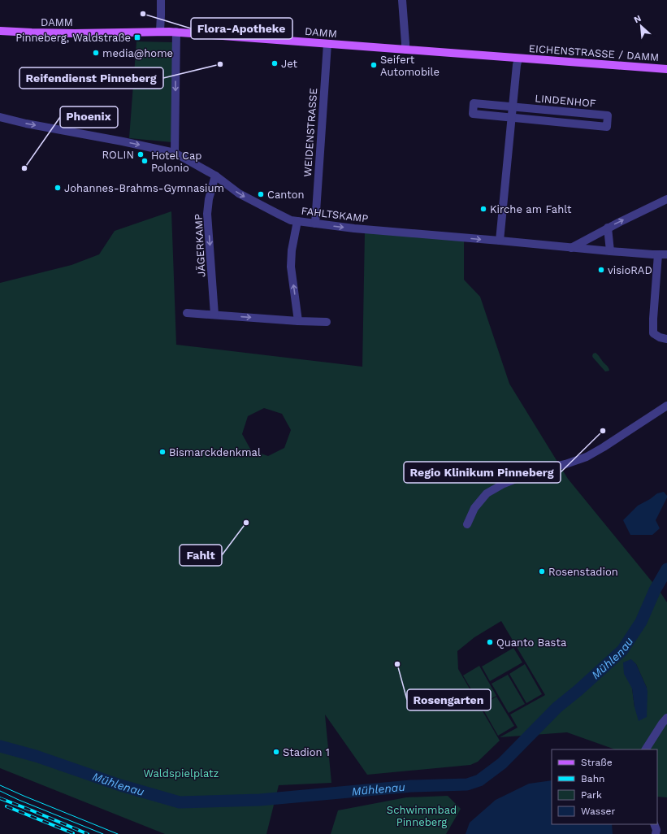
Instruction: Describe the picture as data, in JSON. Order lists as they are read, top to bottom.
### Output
{
  "streets": {
    "main road": ["DAMM", "EICHENSTRASSE / DAMM"],
    "street": [
      "LINDENHOF",
      "WEIDENSTRASSE",
      "FAHLTSKAMP",
      "JÄGERKAMP"
    ]
  },
  "crossings": [
    ["DAMM", "EICHENSTRASSE / DAMM"],
    ["DAMM", "WEIDENSTRASSE"],
    ["WEIDENSTRASSE", "FAHLTSKAMP"],
    ["FAHLTSKAMP", "JÄGERKAMP"]
  ],
  "one_way": ["FAHLTSKAMP", "JÄGERKAMP"],
  "water": ["Mühlenau"],
  "parks": ["Waldspielplatz", "Schwimmbad Pinneberg"],
  "places": {
    "other": [
      "Flora-Apotheke",
      "media@home",
      "Jet",
      "Reifendienst Pinneberg",
      "Seifert Automobile",
      "ROLIN",
      "Hotel Cap Polonio",
      "Phoenix",
      "Johannes-Brahms-Gymnasium",
      "Canton",
      "Kirche am Fahlt",
      "visioRAD",
      "Regio Klinikum Pinneberg",
      "Bismarckdenkmal",
      "Fahlt",
      "Rosenstadion",
      "Quanto Basta",
      "Rosengarten",
      "Stadion 1"
    ],
    "transit": ["Pinneberg, Waldstraße"]
  },
  "legend": [
    "Straße",
    "Bahn",
    "Park",
    "Wasser"
  ],
  "north": "top left"
}
